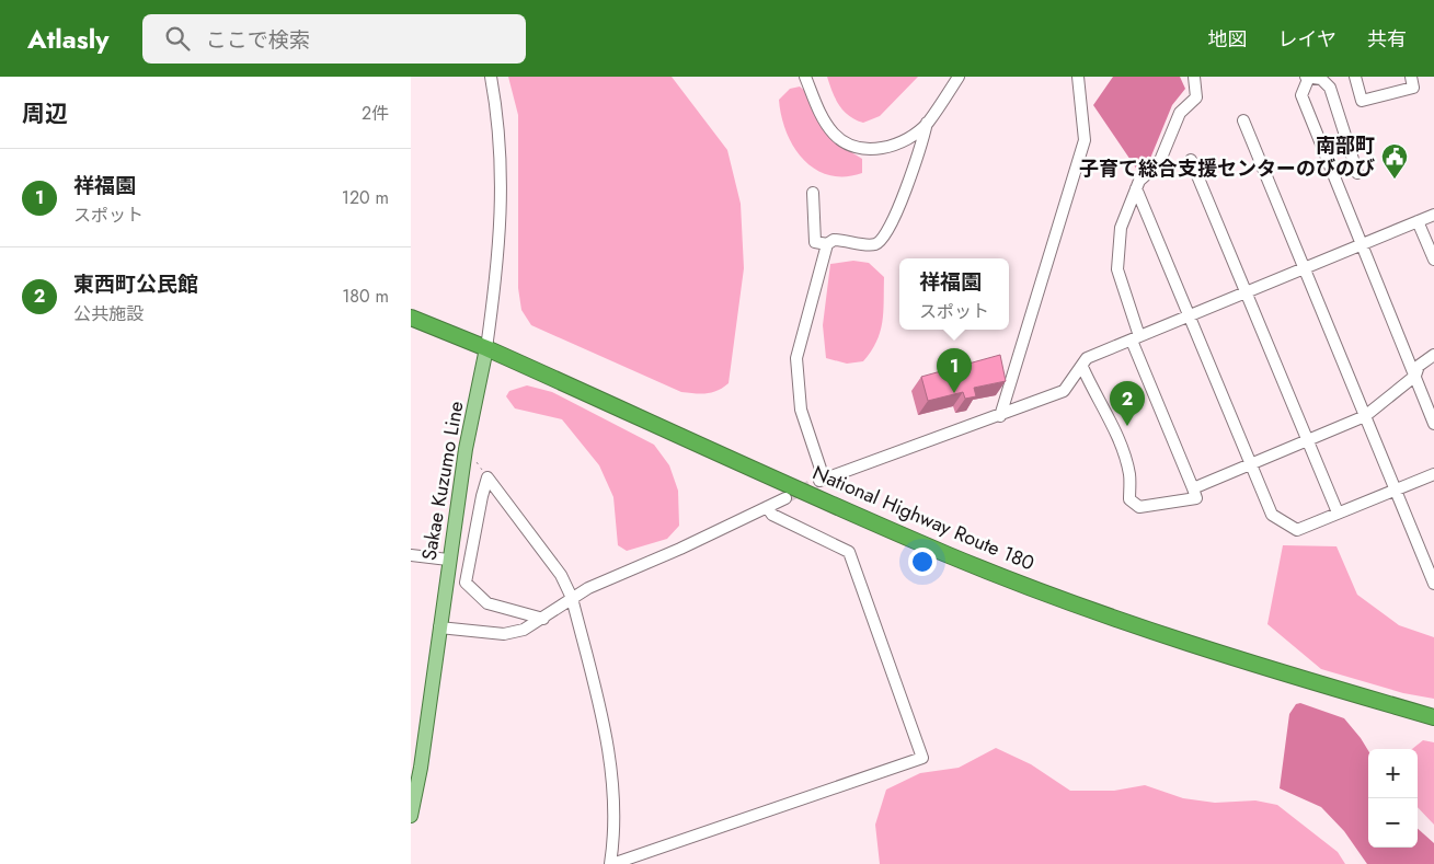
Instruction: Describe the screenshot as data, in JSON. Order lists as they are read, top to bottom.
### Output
{
  "streets": {
    "highway": ["National Highway Route 180"],
    "main road": ["Sakae Kuzumo Line"]
  },
  "crossings": [
    ["Sakae Kuzumo Line", "National Highway Route 180"]
  ],
  "places": {
    "public building": ["南部町 子育て総合支援センターのびのび"]
  },
  "page": {
    "header": "Atlasly",
    "search": "ここで検索",
    "nav": ["地図", "レイヤ", "共有"],
    "heading": ["周辺", "2件"],
    "list": [
      {
        "mark": "1",
        "name": "祥福園",
        "note": "スポット",
        "value": "120 m"
      },
      {
        "mark": "2",
        "name": "東西町公民館",
        "note": "公共施設",
        "value": "180 m"
      }
    ],
    "popup": ["祥福園", "スポット"],
    "pins": ["1", "2"],
    "map_buttons": ["+", "−"]
  }
}
